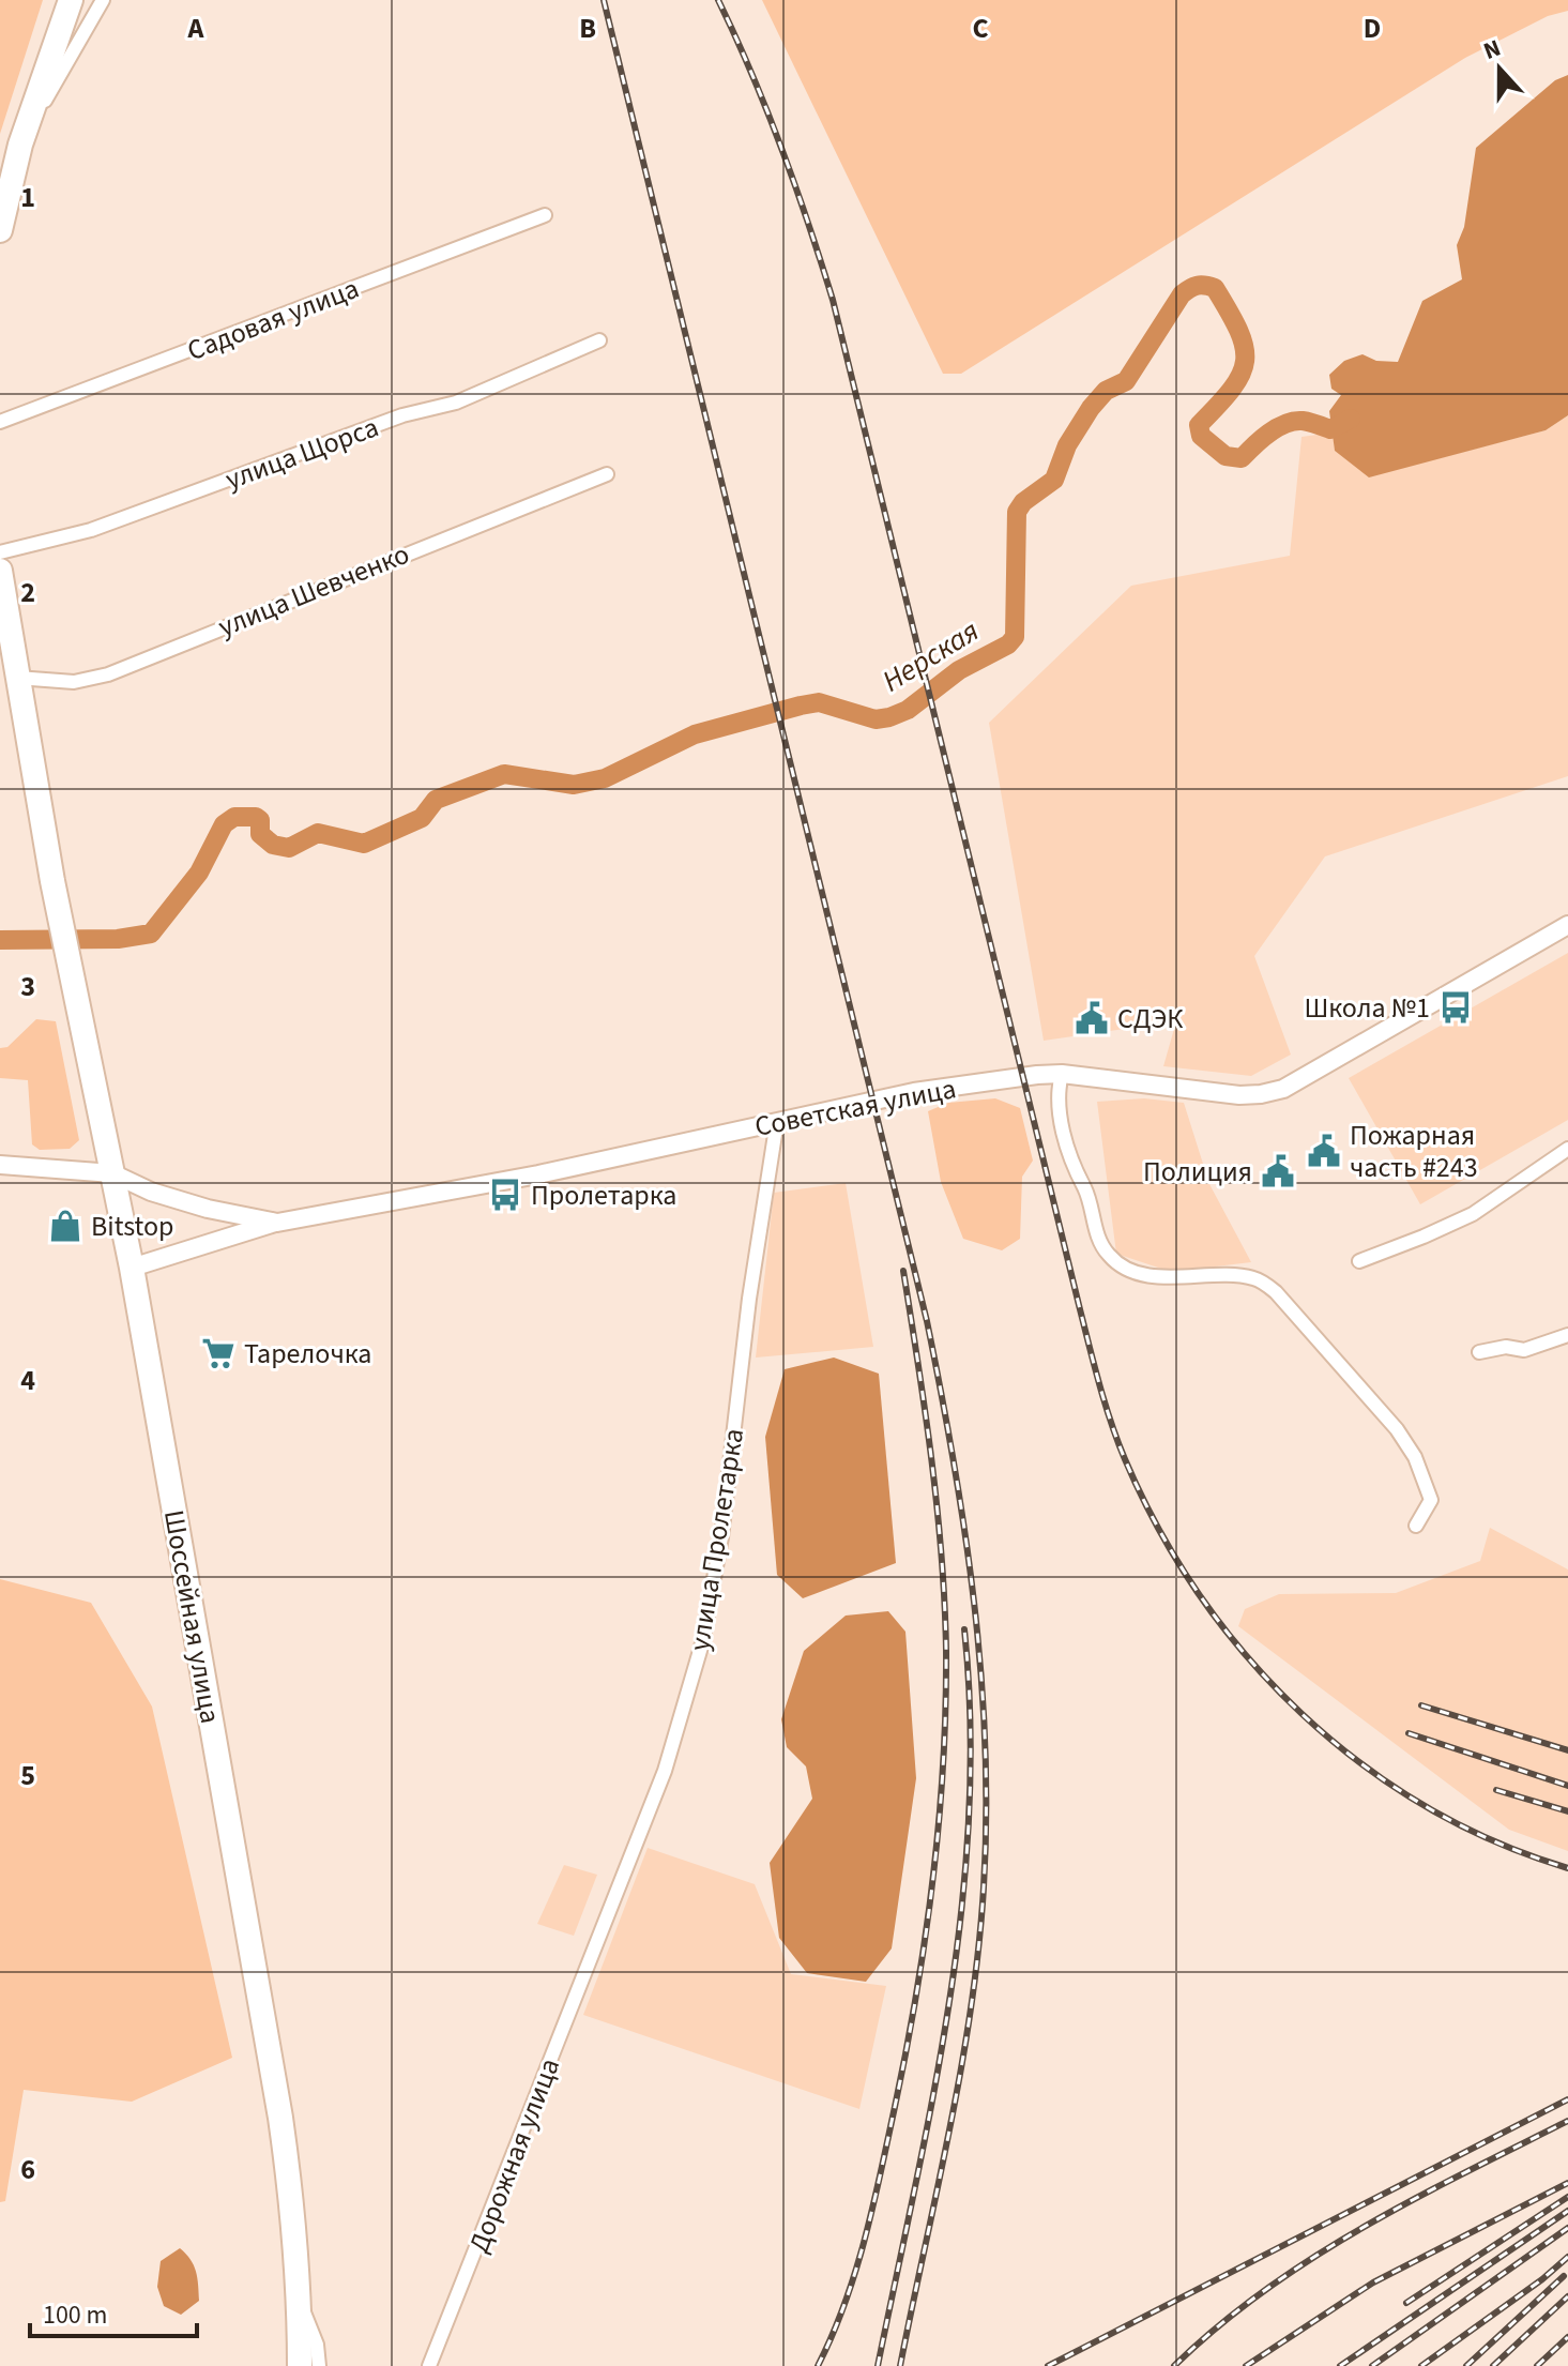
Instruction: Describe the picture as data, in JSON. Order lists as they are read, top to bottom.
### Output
{
  "streets": {
    "highway": ["Шоссейная улица"],
    "street": [
      "Садовая улица",
      "улица Щорса",
      "улица Шевченко",
      "Советская улица",
      "улица Пролетарка",
      "Дорожная улица"
    ]
  },
  "crossings": [
    ["улица Шевченко", "Шоссейная улица"],
    ["Советская улица", "улица Пролетарка"],
    ["Советская улица", "Шоссейная улица"],
    ["улица Пролетарка", "Дорожная улица"]
  ],
  "water": ["Нерская"],
  "places": {
    "bus stop": ["Школа №1", "Пролетарка"],
    "public building": ["СДЭК", "Пожарная часть #243", "Полиция"],
    "shop": ["Bitstop"],
    "supermarket": ["Тарелочка"]
  },
  "scale_bar": "100 m",
  "north": "top",
  "grid": {
    "columns": [
      "A",
      "B",
      "C",
      "D"
    ],
    "rows": [
      "1",
      "2",
      "3",
      "4",
      "5",
      "6"
    ]
  }
}
